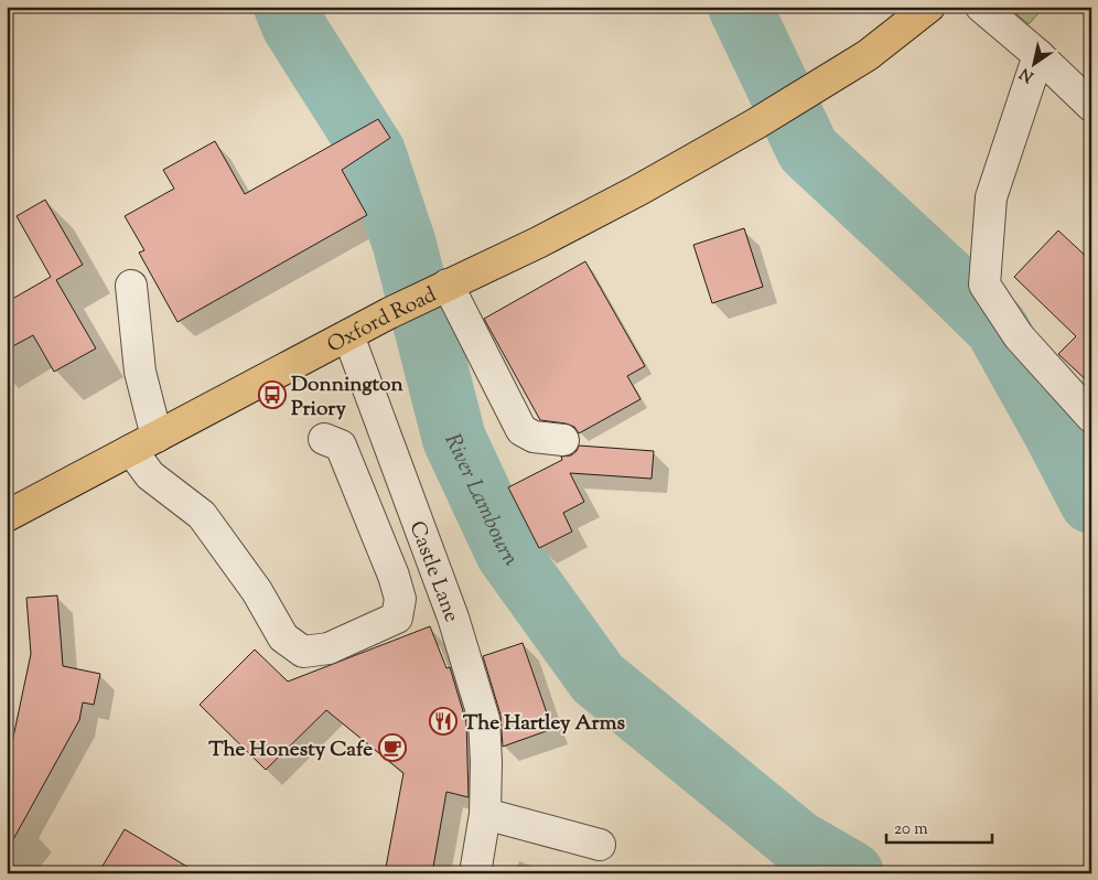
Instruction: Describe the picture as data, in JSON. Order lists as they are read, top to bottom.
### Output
{
  "streets": {
    "main road": ["Oxford Road"],
    "street": ["Castle Lane"]
  },
  "crossings": [
    ["Oxford Road", "Castle Lane"]
  ],
  "water": ["River Lambourn"],
  "places": {
    "bus stop": ["Donnington Priory"],
    "restaurant": ["The Hartley Arms"],
    "cafe": ["The Honesty Cafe"]
  },
  "scale_bar": "20 m",
  "north": "bottom left"
}
